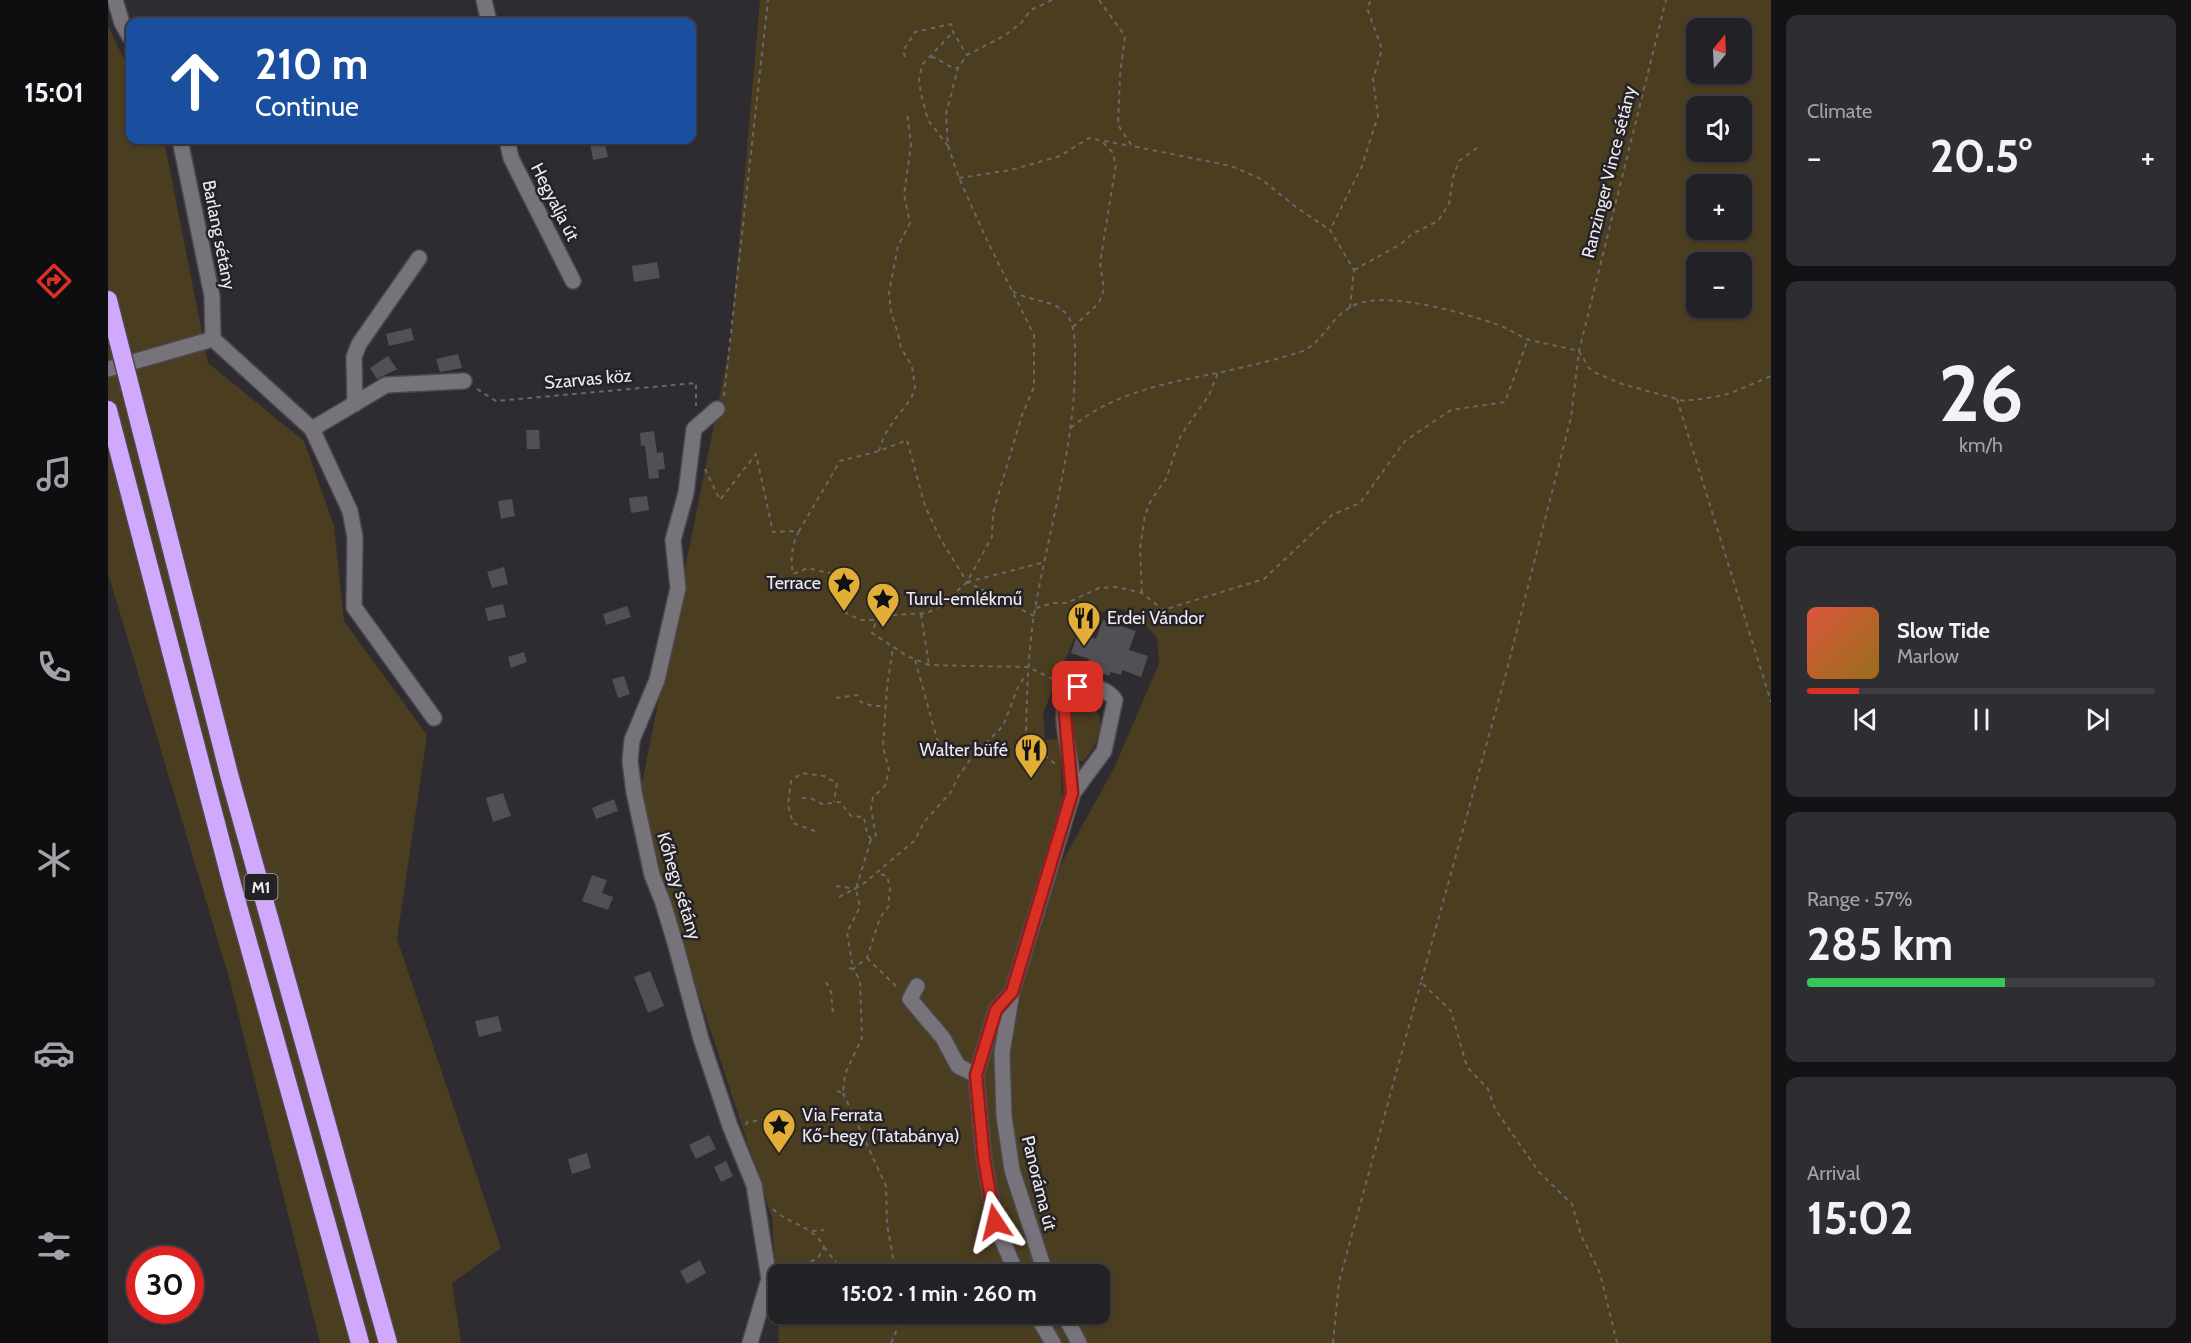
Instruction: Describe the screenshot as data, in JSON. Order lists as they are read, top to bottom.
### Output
{
  "streets": {
    "highway": ["M1"],
    "street": [
      "Hegyalja út",
      "Barlang sétány",
      "Kőhegy sétány",
      "Panoráma út"
    ],
    "path": ["Ranzinger Vince sétány", "Szarvas köz"]
  },
  "places": {
    "place": ["Terrace", "Turul-emlékmű", "Via Ferrata Kő-hegy (Tatabánya)"],
    "restaurant": ["Erdei Vándor", "Walter büfé"]
  },
  "north": "top",
  "page": {
    "tabs": "15:01",
    "tile": [
      "Climate",
      ["26", "km/h"],
      ["Range · 57%", "285 km"],
      ["Arrival", "15:02"]
    ],
    "map_buttons": ["+", "−"],
    "turn": ["210 m", "Continue"],
    "heat": ["−", "20.5°", "+"],
    "song": ["Slow Tide", "Marlow"],
    "limit": "30",
    "trip": "15:02 · 1 min · 260 m"
  }
}
